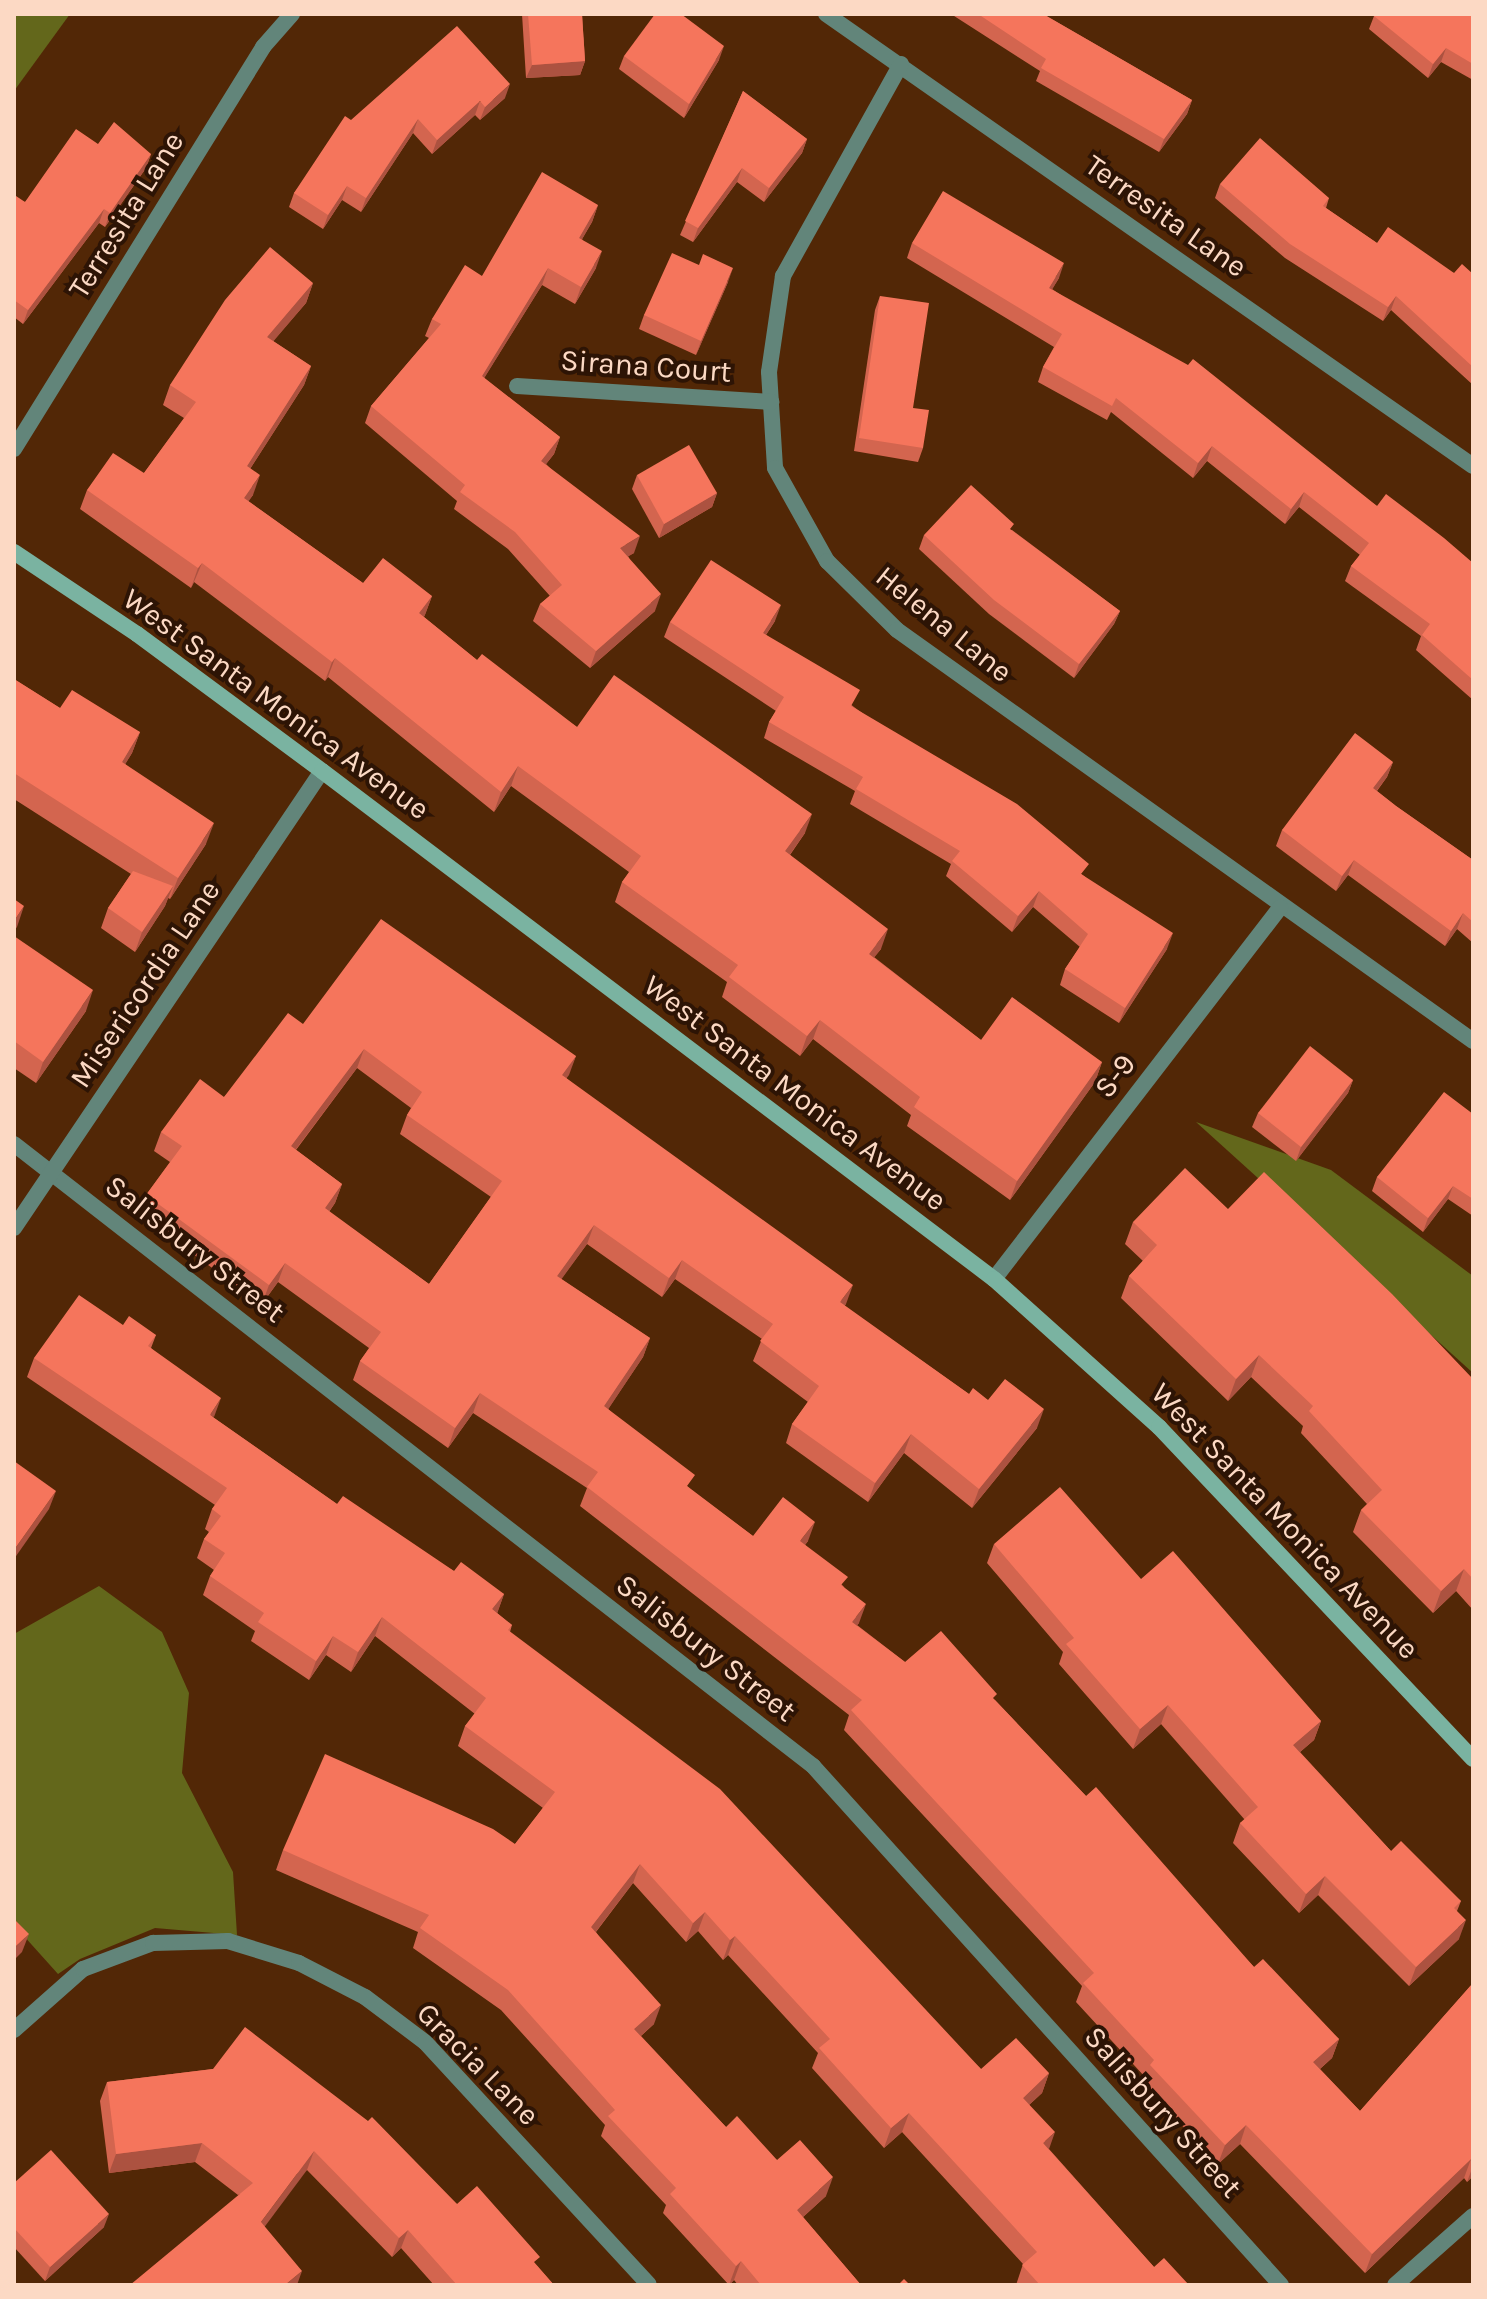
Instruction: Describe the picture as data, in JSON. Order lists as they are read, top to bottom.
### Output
{
  "streets": {
    "main road": ["West Santa Monica Avenue"],
    "street": [
      "Terresita Lane",
      "Sirana Court",
      "Helena Lane",
      "Misericordia Lane",
      "S-9",
      "Salisbury Street",
      "Gracia Lane"
    ]
  },
  "crossings": [
    ["Terresita Lane", "Helena Lane"],
    ["Sirana Court", "Helena Lane"],
    ["Helena Lane", "S-9"],
    ["West Santa Monica Avenue", "Misericordia Lane"],
    ["West Santa Monica Avenue", "S-9"],
    ["Misericordia Lane", "Salisbury Street"]
  ]
}
